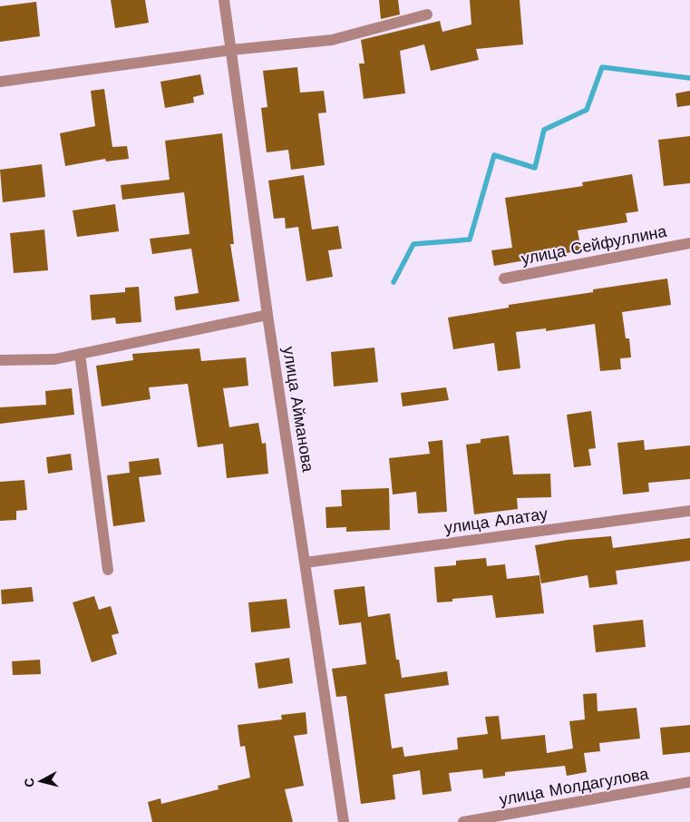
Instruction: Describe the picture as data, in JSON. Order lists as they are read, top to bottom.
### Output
{
  "streets": {
    "street": [
      "улица Сейфуллина",
      "улица Айманова",
      "улица Алатау",
      "улица Молдагулова"
    ]
  },
  "crossings": [
    ["улица Айманова", "улица Алатау"]
  ],
  "north": "left"
}
